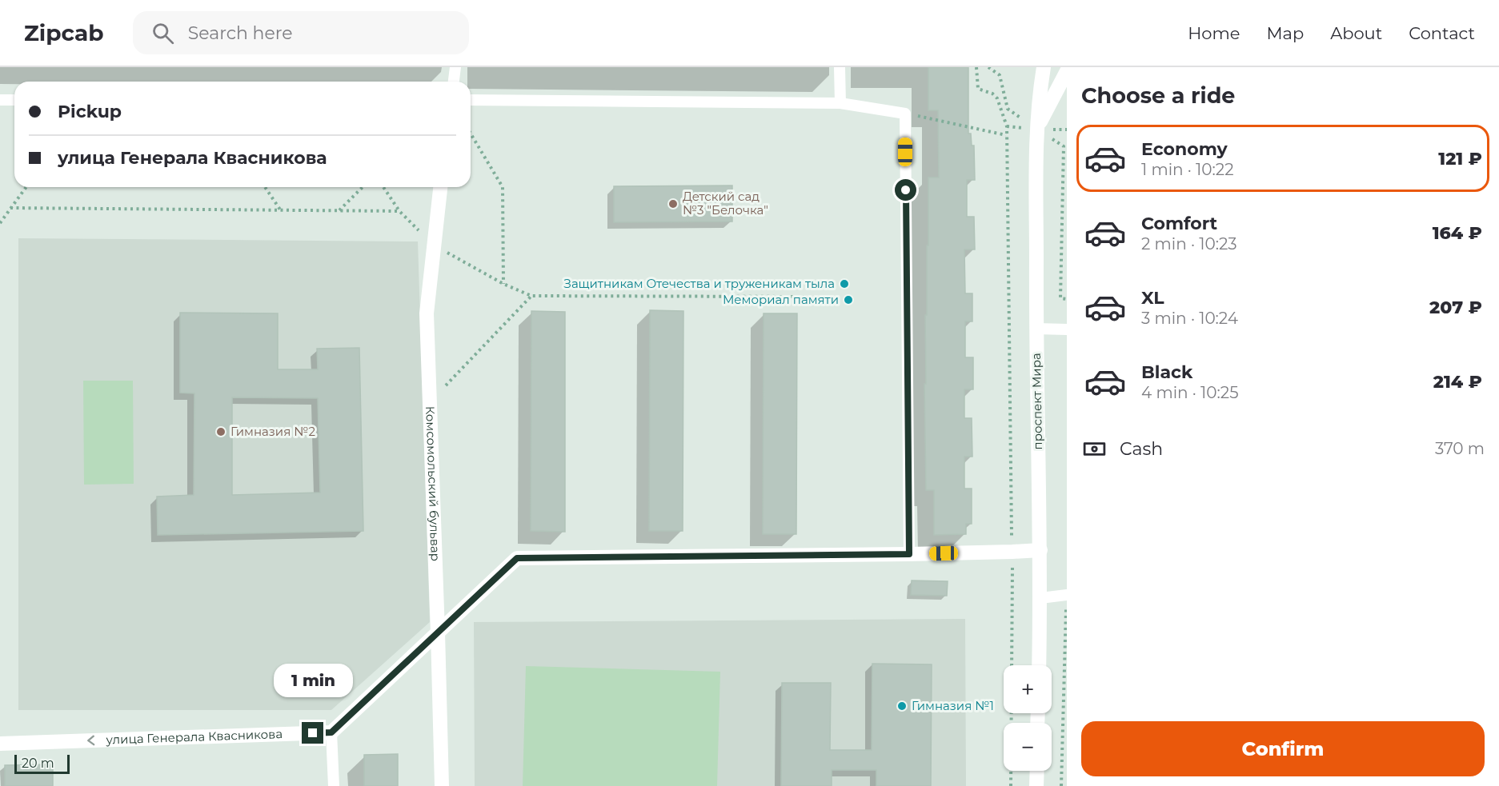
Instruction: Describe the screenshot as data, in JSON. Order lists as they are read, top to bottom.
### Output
{
  "streets": {
    "street": ["проспект Мира", "Комсомольский бульвар", "улица Генерала Квасникова"]
  },
  "one_way": ["улица Генерала Квасникова"],
  "places": [
    "Детский сад №3 \"Белочка\"",
    "Защитникам Отечества и труженикам тыла",
    "Мемориал памяти",
    "Гимназия №2",
    "Гимназия №1"
  ],
  "scale_bar": "20 m",
  "page": {
    "header": "Zipcab",
    "search": "Search here",
    "nav": [
      "Home",
      "Map",
      "About",
      "Contact"
    ],
    "heading": "Choose a ride",
    "banner": ["Pickup", "улица Генерала Квасникова"],
    "list": [
      {
        "name": "Economy",
        "note": "1 min · 10:22",
        "value": "121 ₽"
      },
      {
        "name": "Comfort",
        "note": "2 min · 10:23",
        "value": "164 ₽"
      },
      {
        "name": "XL",
        "note": "3 min · 10:24",
        "value": "207 ₽"
      },
      {
        "name": "Black",
        "note": "4 min · 10:25",
        "value": "214 ₽"
      }
    ],
    "pay": ["Cash", "370 m"],
    "bubble": "1 min",
    "map_buttons": ["+", "−"],
    "buttons": "Confirm",
    "scale": "20 m"
  }
}
